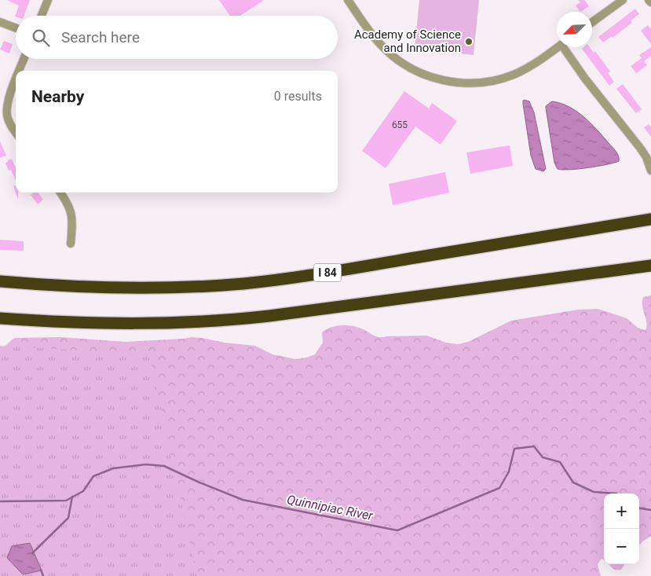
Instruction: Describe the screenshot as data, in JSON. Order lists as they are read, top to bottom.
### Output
{
  "streets": {
    "highway": ["I 84"]
  },
  "water": ["Quinnipiac River"],
  "places": ["Academy of Science and Innovation"],
  "house_numbers": ["655"],
  "north": "bottom left",
  "page": {
    "search": "Search here",
    "heading": ["Nearby", "0 results"],
    "map_buttons": ["+", "−"]
  }
}
